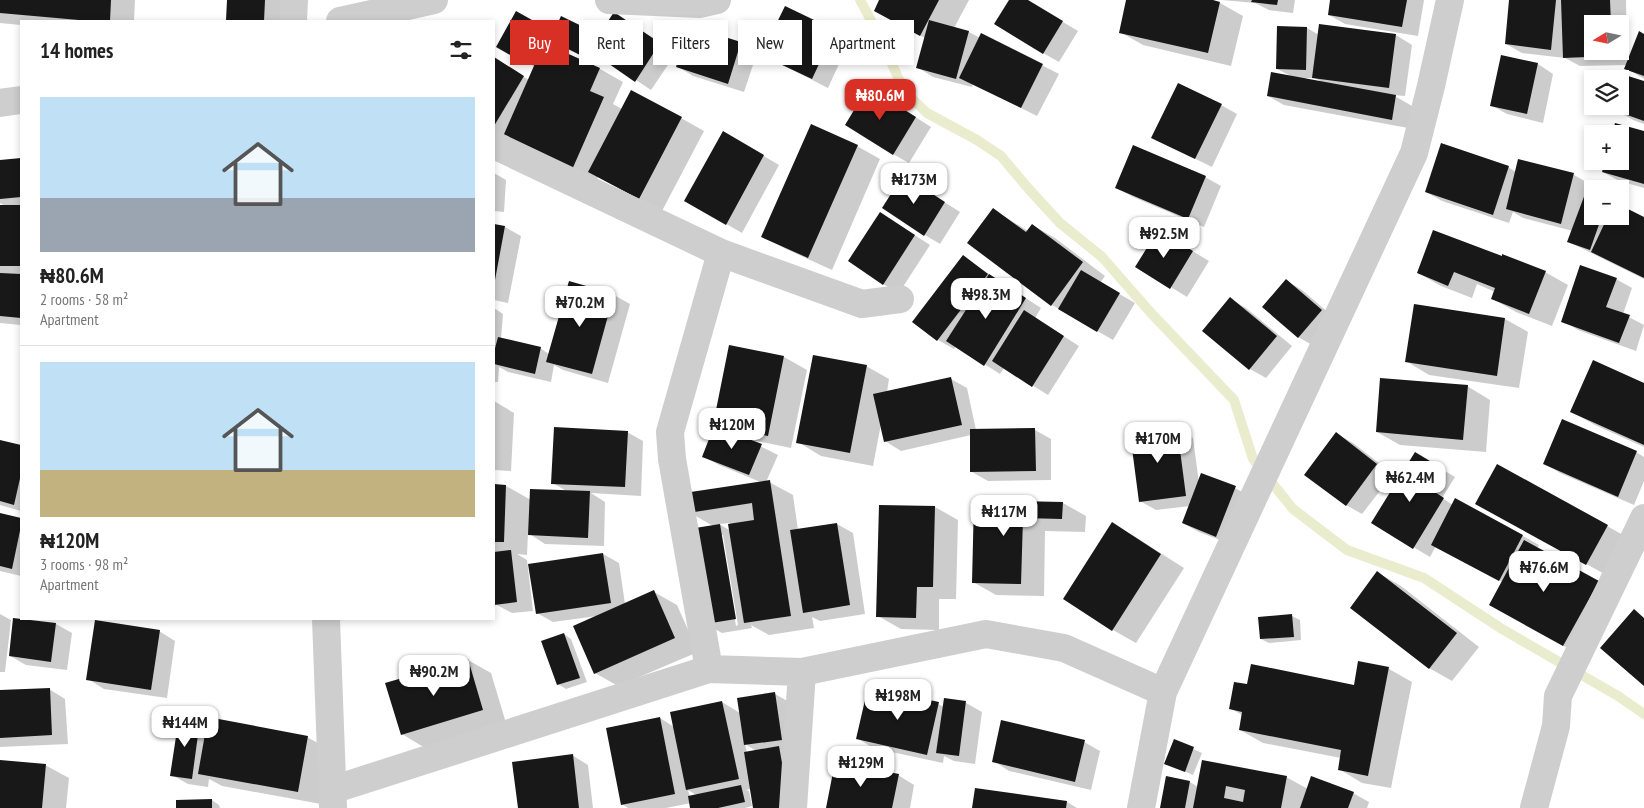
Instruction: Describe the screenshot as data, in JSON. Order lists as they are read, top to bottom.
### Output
{
  "north": "left",
  "page": {
    "map_buttons": ["+", "−"],
    "chip": [
      "Buy",
      "Rent",
      "Filters",
      "New",
      "Apartment"
    ],
    "heading": "14 homes",
    "price": [
      "₦80.6M",
      "₦173M",
      "₦92.5M",
      "₦98.3M",
      "₦70.2M",
      "₦120M",
      "₦170M",
      "₦62.4M",
      "₦117M",
      "₦76.6M",
      "₦90.2M",
      "₦198M",
      "₦144M",
      "₦129M"
    ],
    "list": [
      {
        "name": "₦80.6M",
        "note": "2 rooms · 58 m² · Apartment"
      },
      {
        "name": "₦120M",
        "note": "3 rooms · 98 m² · Apartment"
      }
    ]
  }
}
